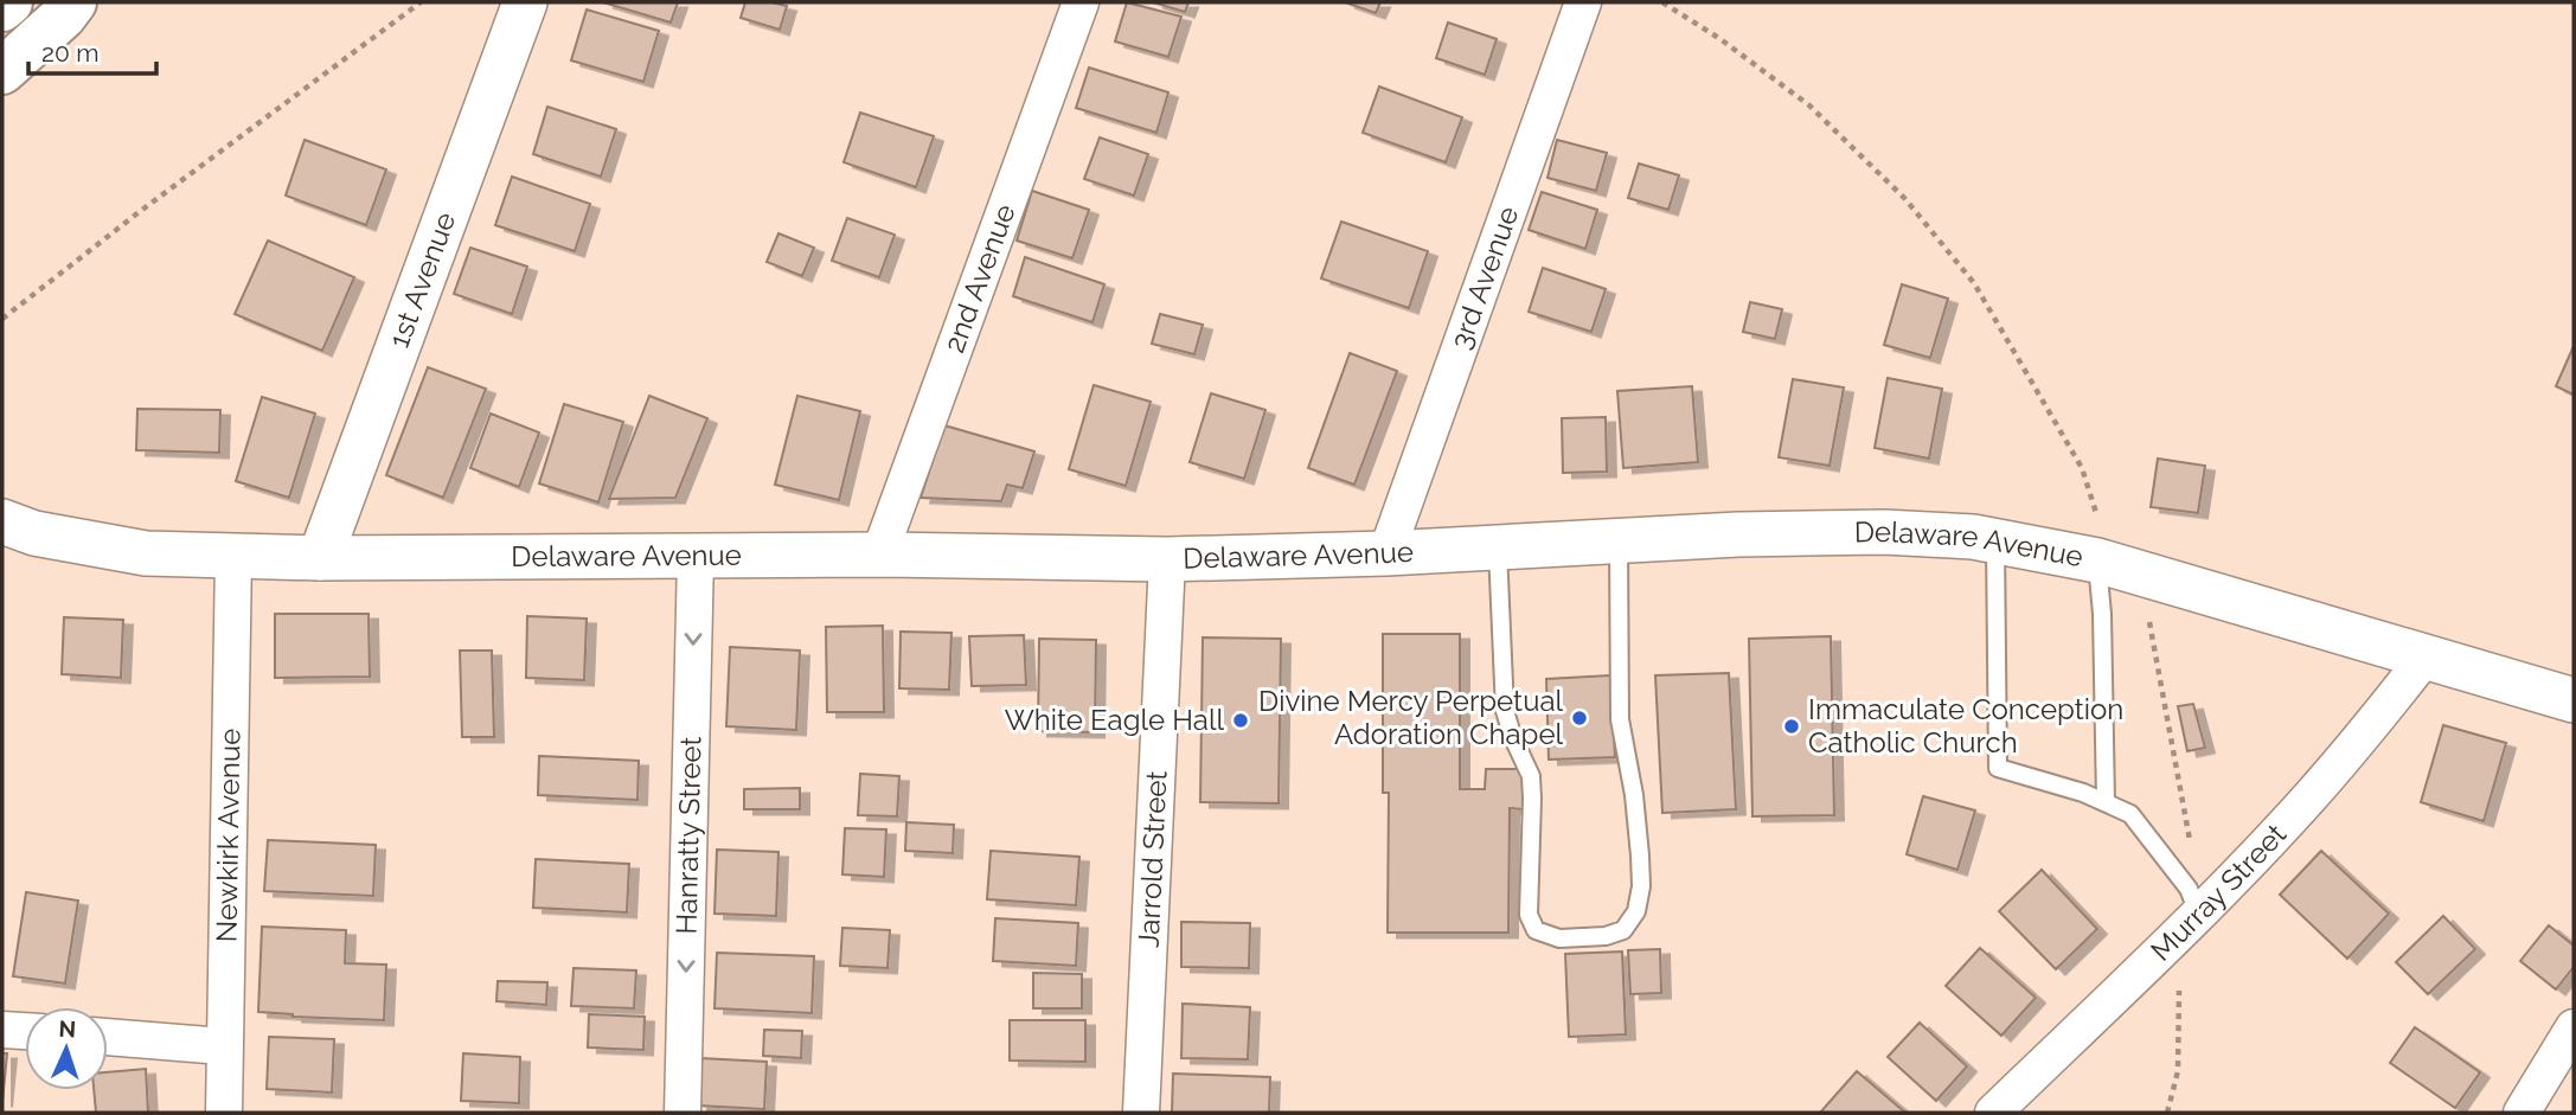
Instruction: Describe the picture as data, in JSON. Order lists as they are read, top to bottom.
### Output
{
  "streets": {
    "street": [
      "3rd Avenue",
      "2nd Avenue",
      "1st Avenue",
      "Delaware Avenue",
      "Newkirk Avenue",
      "Hanratty Street",
      "Jarrold Street",
      "Murray Street"
    ]
  },
  "crossings": [
    ["3rd Avenue", "Delaware Avenue"],
    ["2nd Avenue", "Delaware Avenue"],
    ["1st Avenue", "Delaware Avenue"],
    ["Delaware Avenue", "Newkirk Avenue"],
    ["Delaware Avenue", "Hanratty Street"],
    ["Delaware Avenue", "Jarrold Street"],
    ["Delaware Avenue", "Murray Street"]
  ],
  "one_way": ["Hanratty Street"],
  "places": ["Divine Mercy Perpetual Adoration Chapel", "White Eagle Hall", "Immaculate Conception Catholic Church"],
  "scale_bar": "20 m",
  "north": "top"
}
